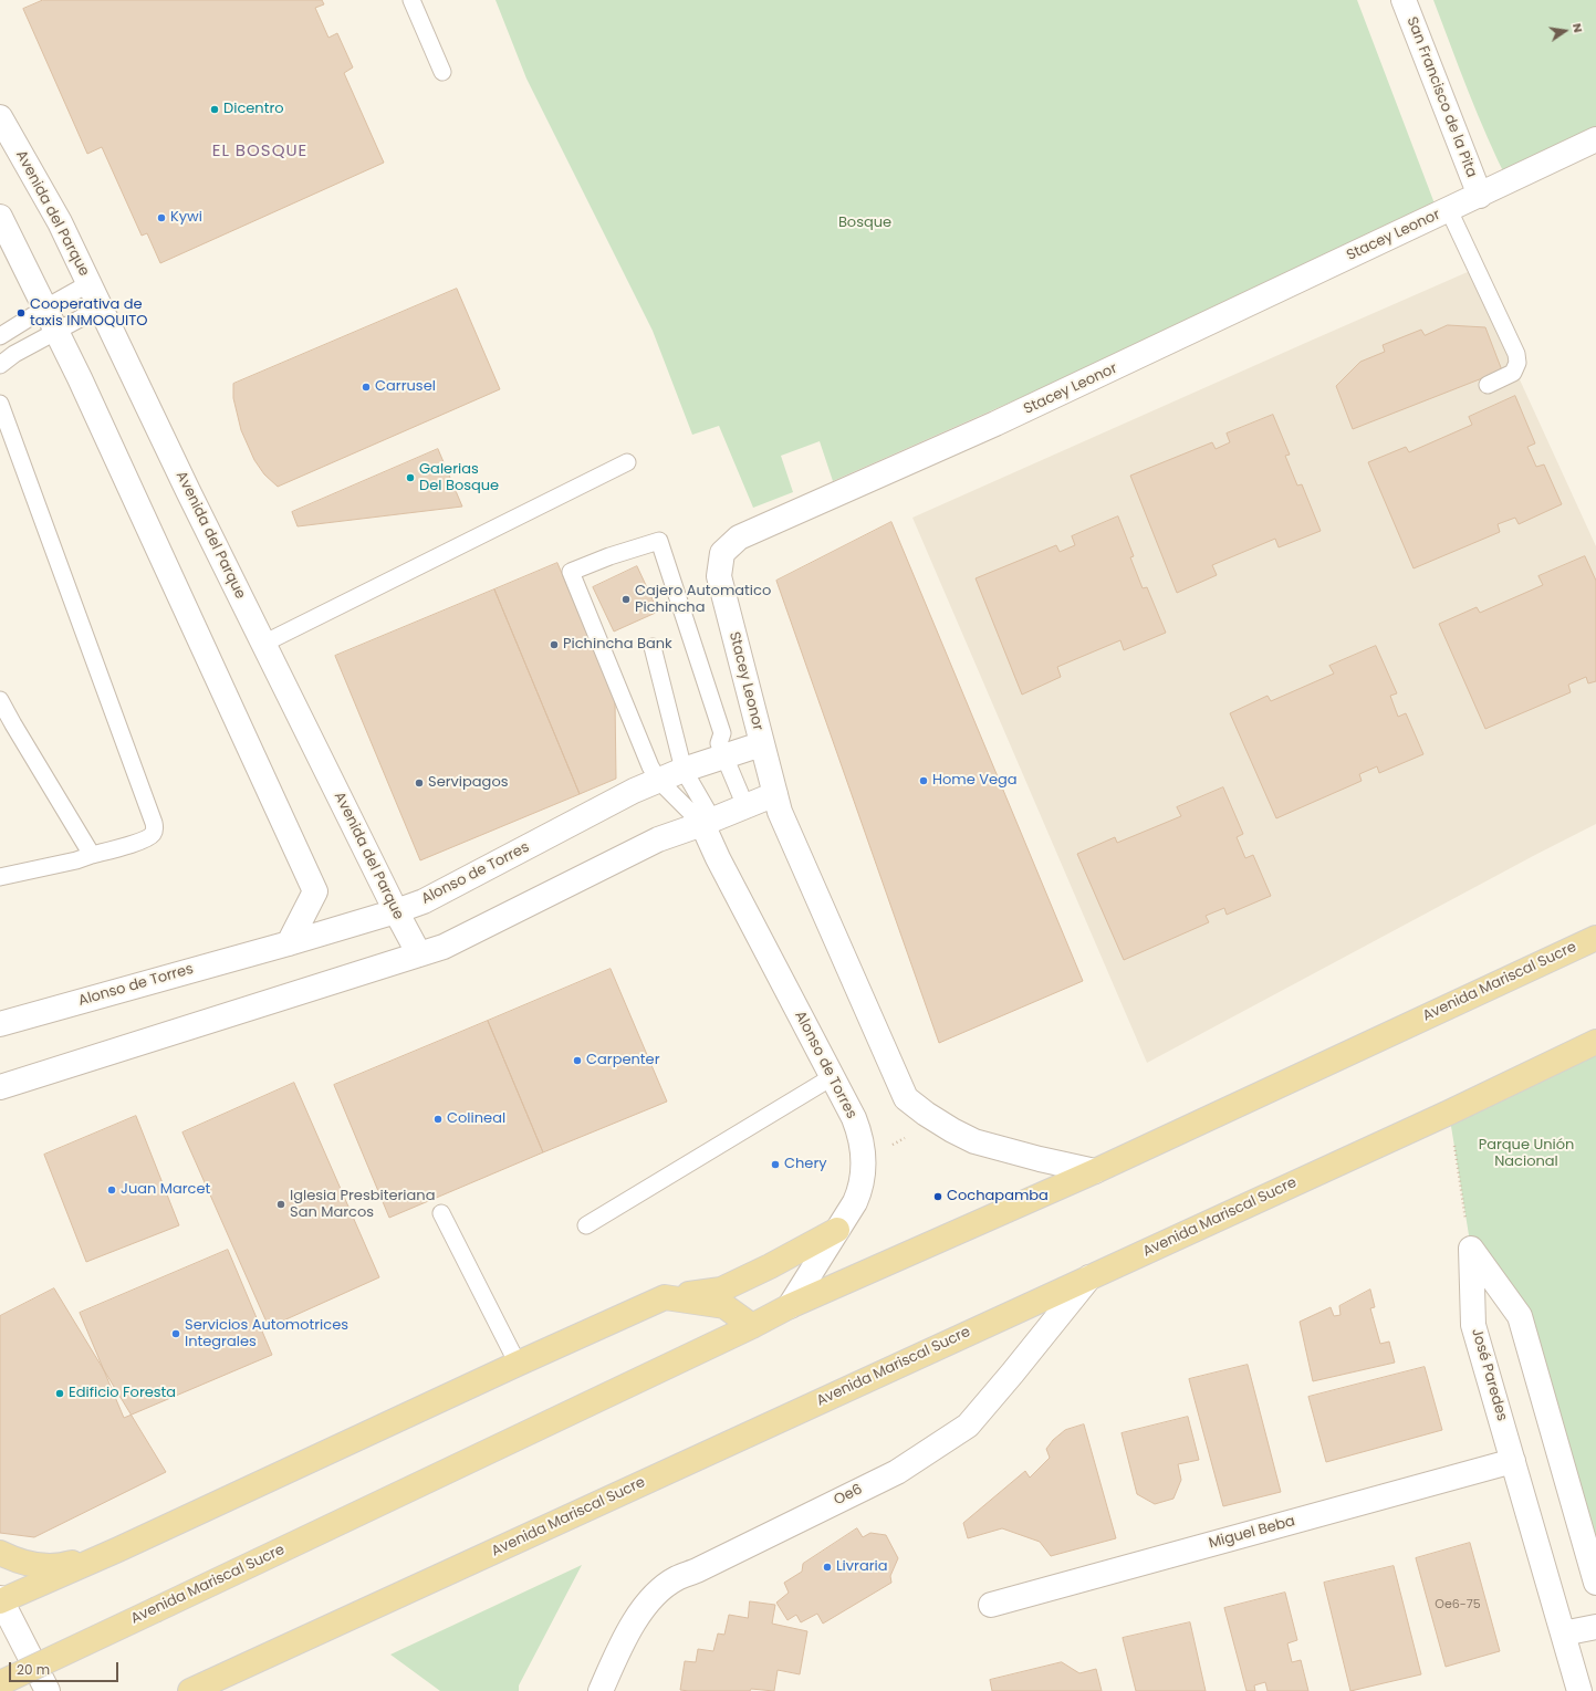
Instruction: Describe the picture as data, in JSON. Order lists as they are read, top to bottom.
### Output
{
  "streets": {
    "main road": ["Avenida Mariscal Sucre"],
    "street": [
      "San Francisco de la Pita",
      "Avenida del Parque",
      "Stacey Leonor",
      "Alonso de Torres",
      "José Paredes",
      "Oe6",
      "Miguel Beba"
    ]
  },
  "crossings": [
    ["San Francisco de la Pita", "Stacey Leonor"],
    ["Avenida del Parque", "Alonso de Torres"],
    ["Stacey Leonor", "Alonso de Torres"],
    ["Alonso de Torres", "Avenida Mariscal Sucre"],
    ["Avenida Mariscal Sucre", "Oe6"],
    ["José Paredes", "Miguel Beba"]
  ],
  "districts": ["EL BOSQUE"],
  "parks": ["Bosque", "Parque Unión Nacional"],
  "places": [
    "Dicentro",
    "Kywi",
    "Cooperativa de taxis INMOQUITO",
    "Carrusel",
    "Galerias Del Bosque",
    "Cajero Automatico Pichincha",
    "Pichincha Bank",
    "Home Vega",
    "Servipagos",
    "Carpenter",
    "Colineal",
    "Chery",
    "Juan Marcet",
    "Cochapamba",
    "Iglesia Presbiteriana San Marcos",
    "Servicios Automotrices Integrales",
    "Edificio Foresta",
    "Livraria"
  ],
  "house_numbers": ["Oe6-75"],
  "scale_bar": "20 m",
  "north": "right"
}
